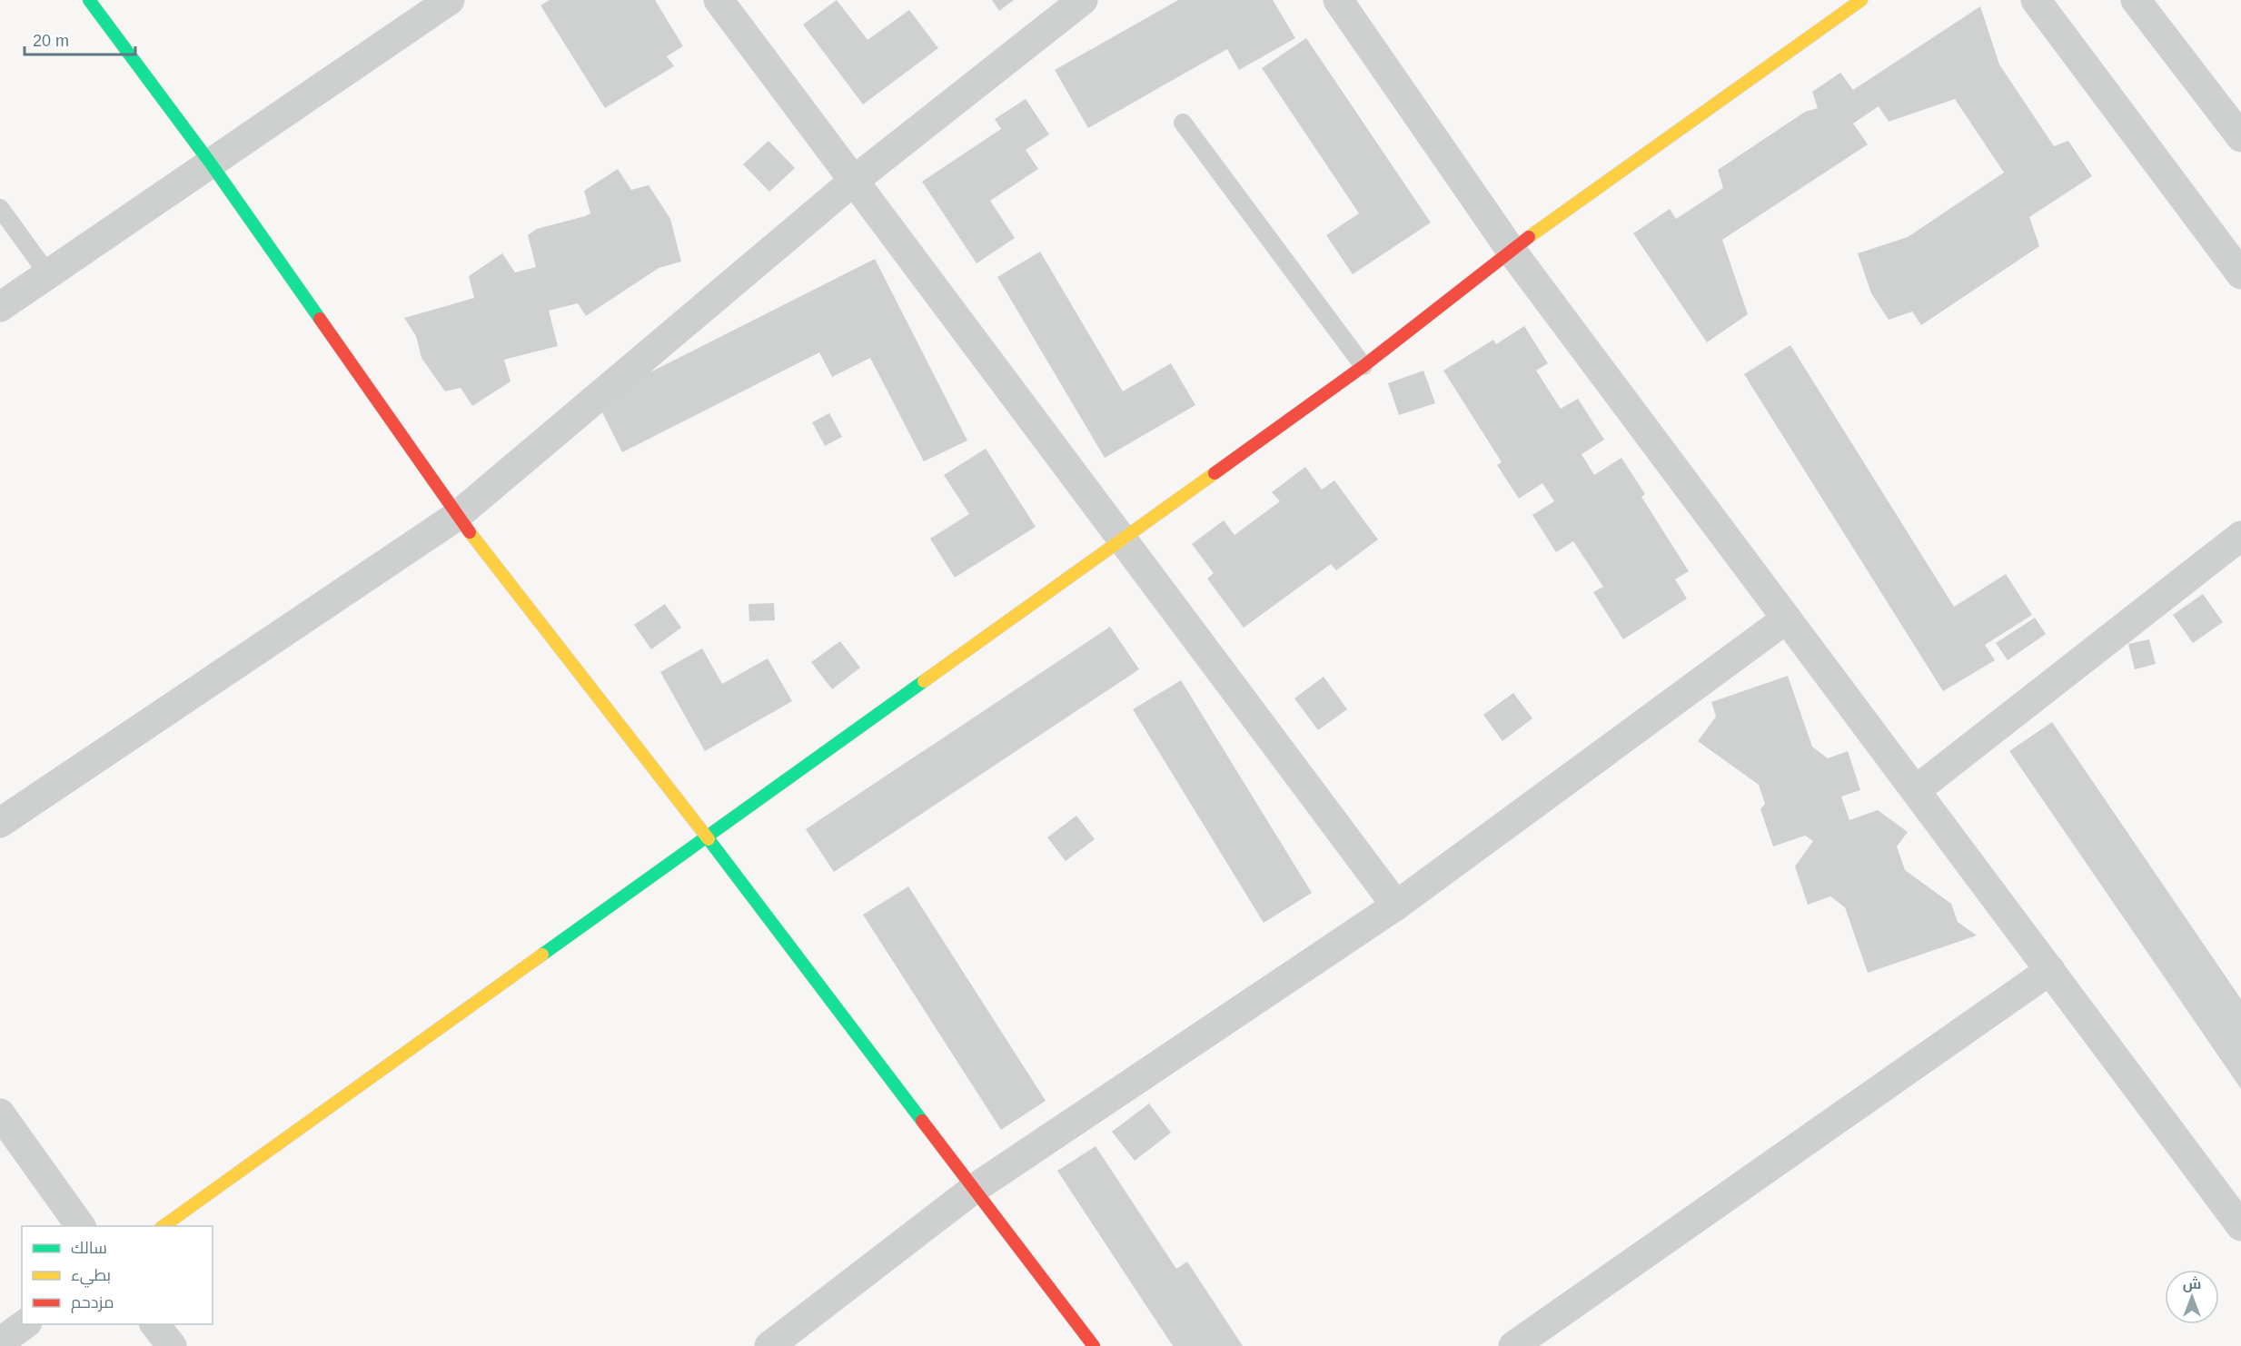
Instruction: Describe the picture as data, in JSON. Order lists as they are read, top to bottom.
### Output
{
  "legend": ["سالك", "بطيء", "مزدحم"],
  "scale_bar": "20 m",
  "north": "top"
}
